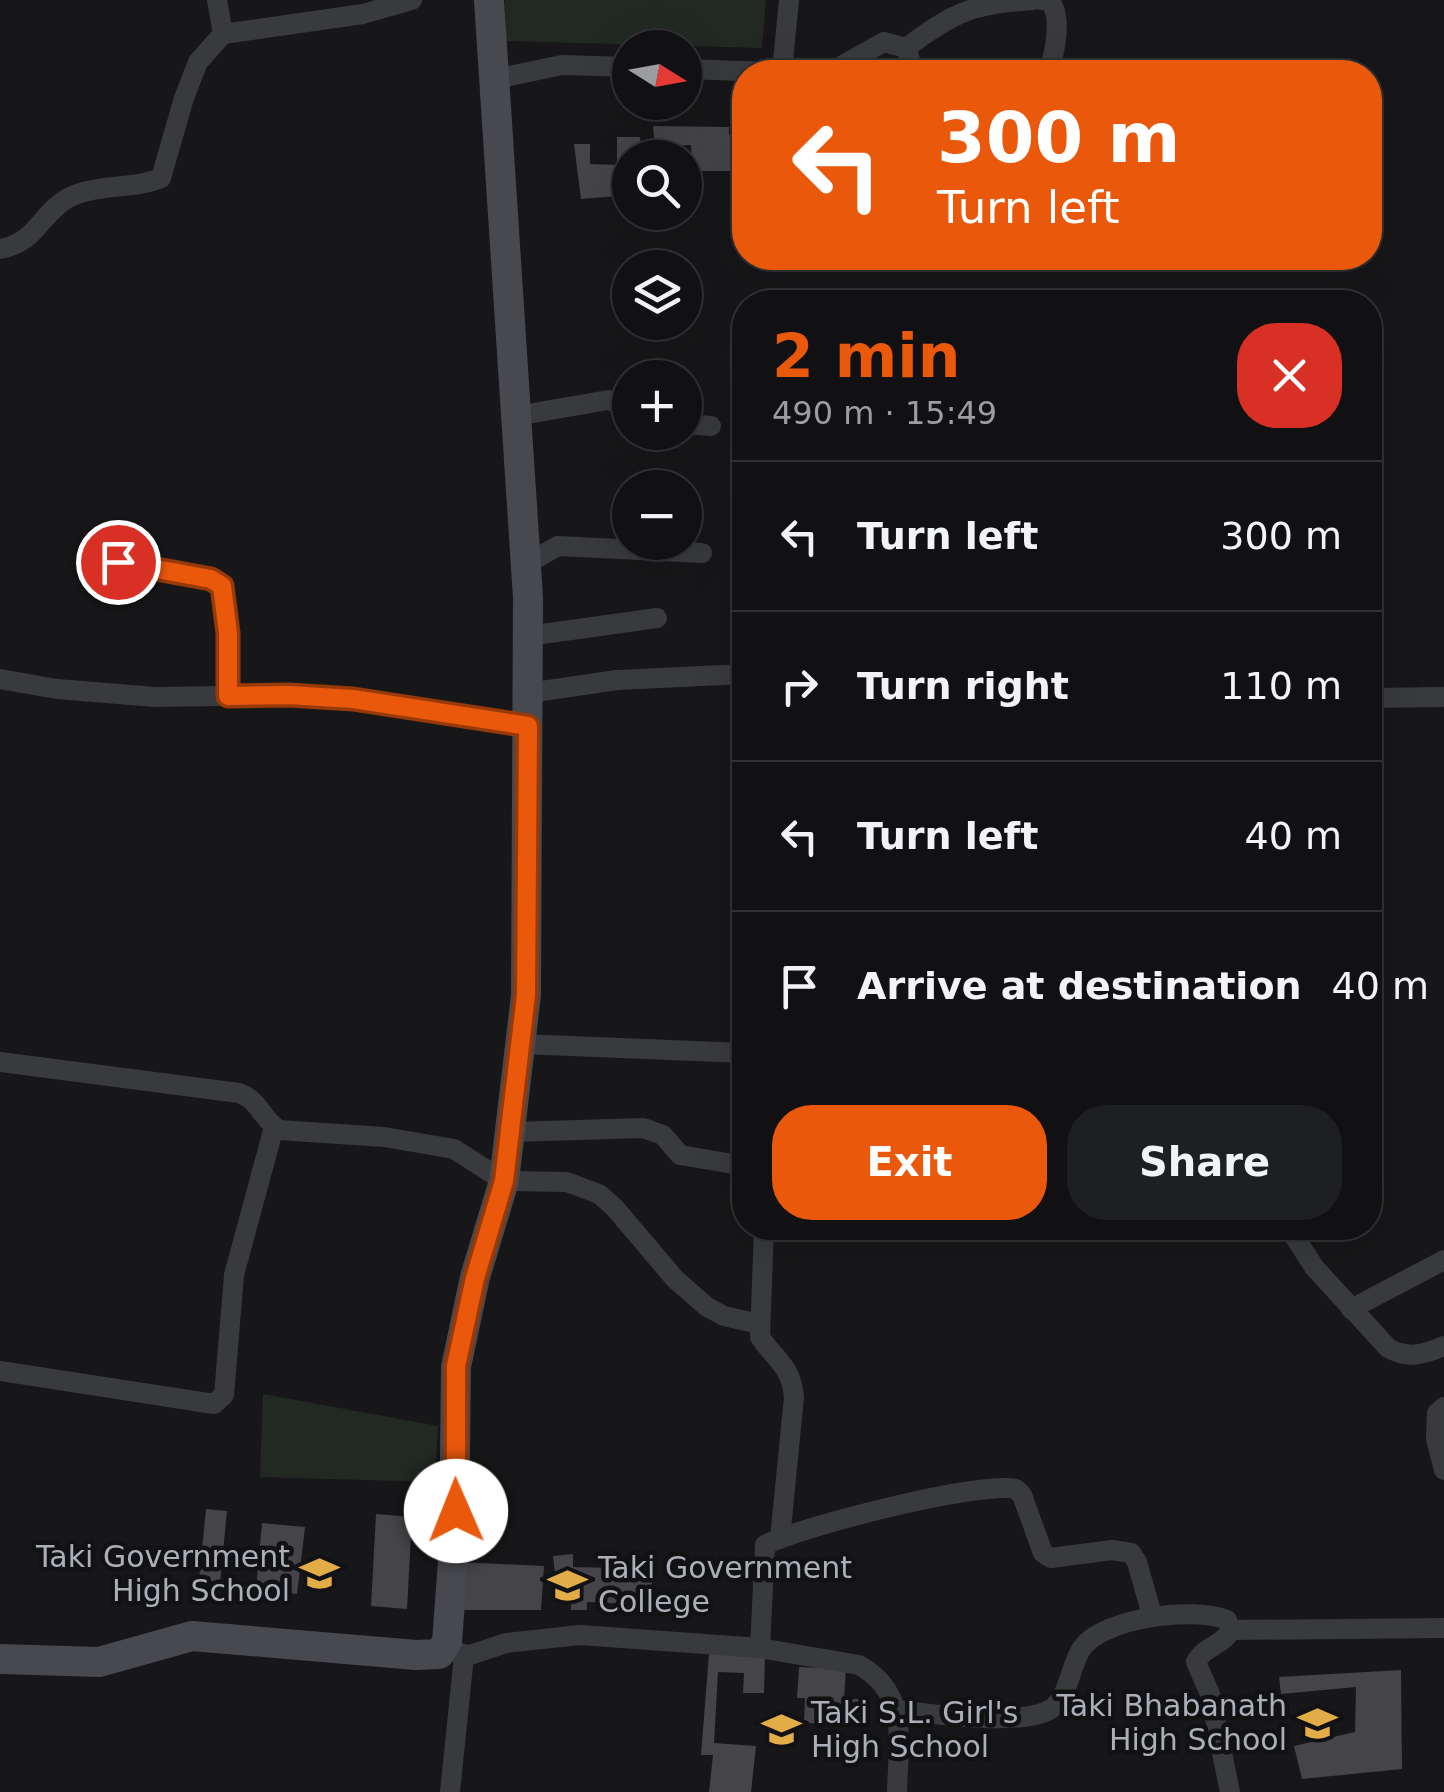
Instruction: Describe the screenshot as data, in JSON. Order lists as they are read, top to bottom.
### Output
{
  "places": {
    "school or university": [
      "Taki Government High School",
      "Taki Government College",
      "Taki Bhabanath High School",
      "Taki S.L. Girl's High School"
    ]
  },
  "north": "right",
  "page": {
    "map_buttons": ["+", "−"],
    "turn": ["300 m", "Turn left"],
    "heading": ["2 min", "490 m · 15:49"],
    "list": [
      {
        "name": "Turn left",
        "value": "300 m"
      },
      {
        "name": "Turn right",
        "value": "110 m"
      },
      {
        "name": "Turn left",
        "value": "40 m"
      },
      {
        "name": "Arrive at destination",
        "value": "40 m"
      }
    ],
    "buttons": ["Exit", "Share"]
  }
}
